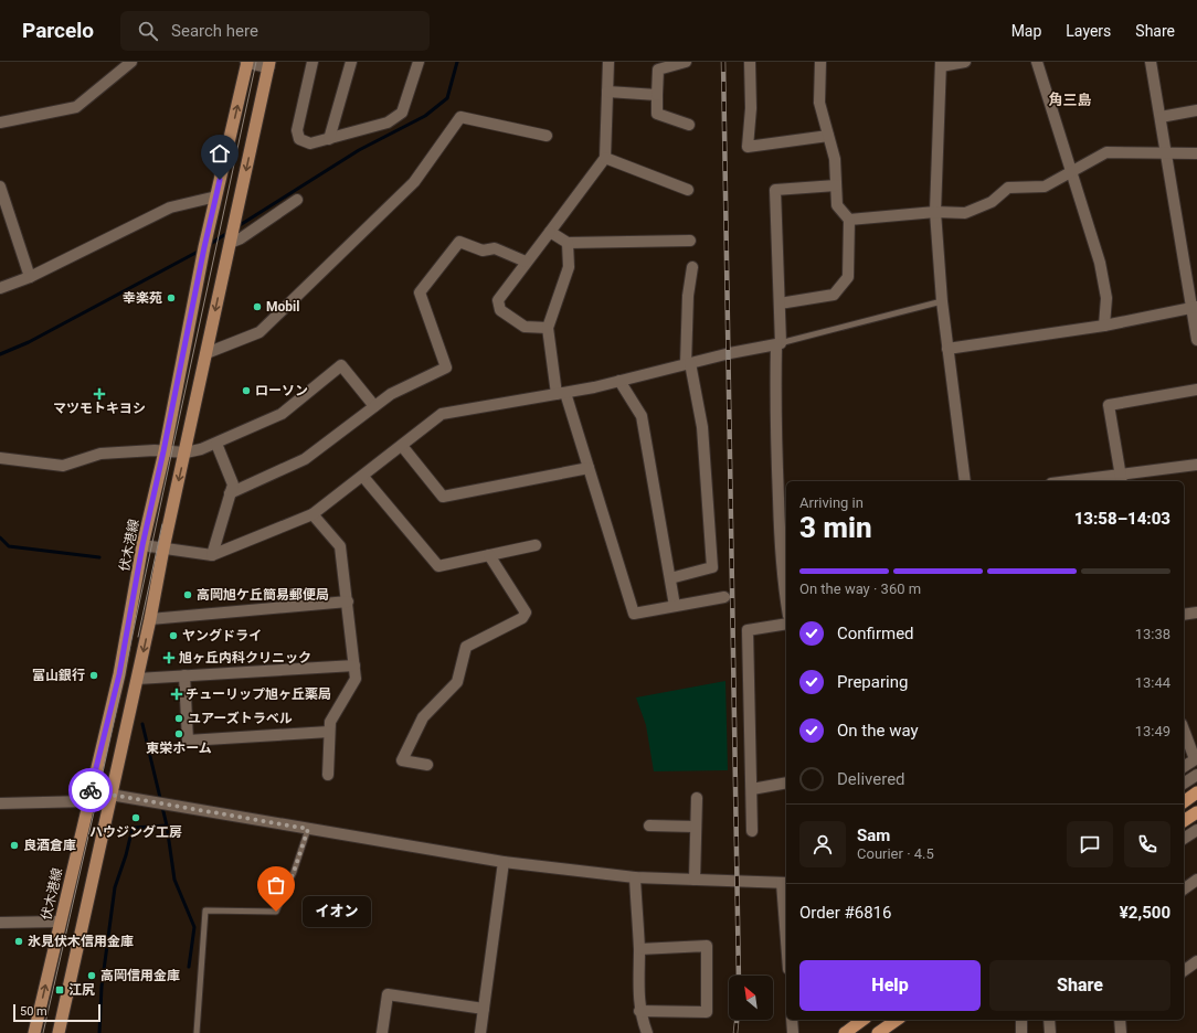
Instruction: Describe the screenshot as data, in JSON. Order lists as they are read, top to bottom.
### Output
{
  "streets": {
    "main road": ["伏木港線"]
  },
  "districts": ["角三島"],
  "places": {
    "other": [
      "幸楽苑",
      "Mobil",
      "ローソン",
      "高岡旭ケ丘簡易郵便局",
      "ヤングドライ",
      "富山銀行",
      "ユアーズトラベル",
      "東栄ホーム",
      "ハウジング工房",
      "良酒倉庫",
      "イオン",
      "氷見伏木信用金庫",
      "高岡信用金庫"
    ],
    "health": ["マツモトキヨシ", "旭ヶ丘内科クリニック", "チューリップ旭ヶ丘薬局"],
    "transit": ["江尻"]
  },
  "scale_bar": "50 m",
  "north": "top left",
  "page": {
    "header": "Parcelo",
    "search": "Search here",
    "nav": ["Map", "Layers", "Share"],
    "heading": ["3 min", "Arriving in", "13:58–14:03"],
    "panel": [
      "Sam",
      "Courier · 4.5",
      "Order #6816",
      "¥2,500"
    ],
    "bar": "On the way · 360 m",
    "list": [
      ["Confirmed", "13:38"],
      ["Preparing", "13:44"],
      ["On the way", "13:49"],
      "Delivered"
    ],
    "bubble": "イオン",
    "buttons": ["Help", "Share"],
    "scale": "50 m"
  }
}
